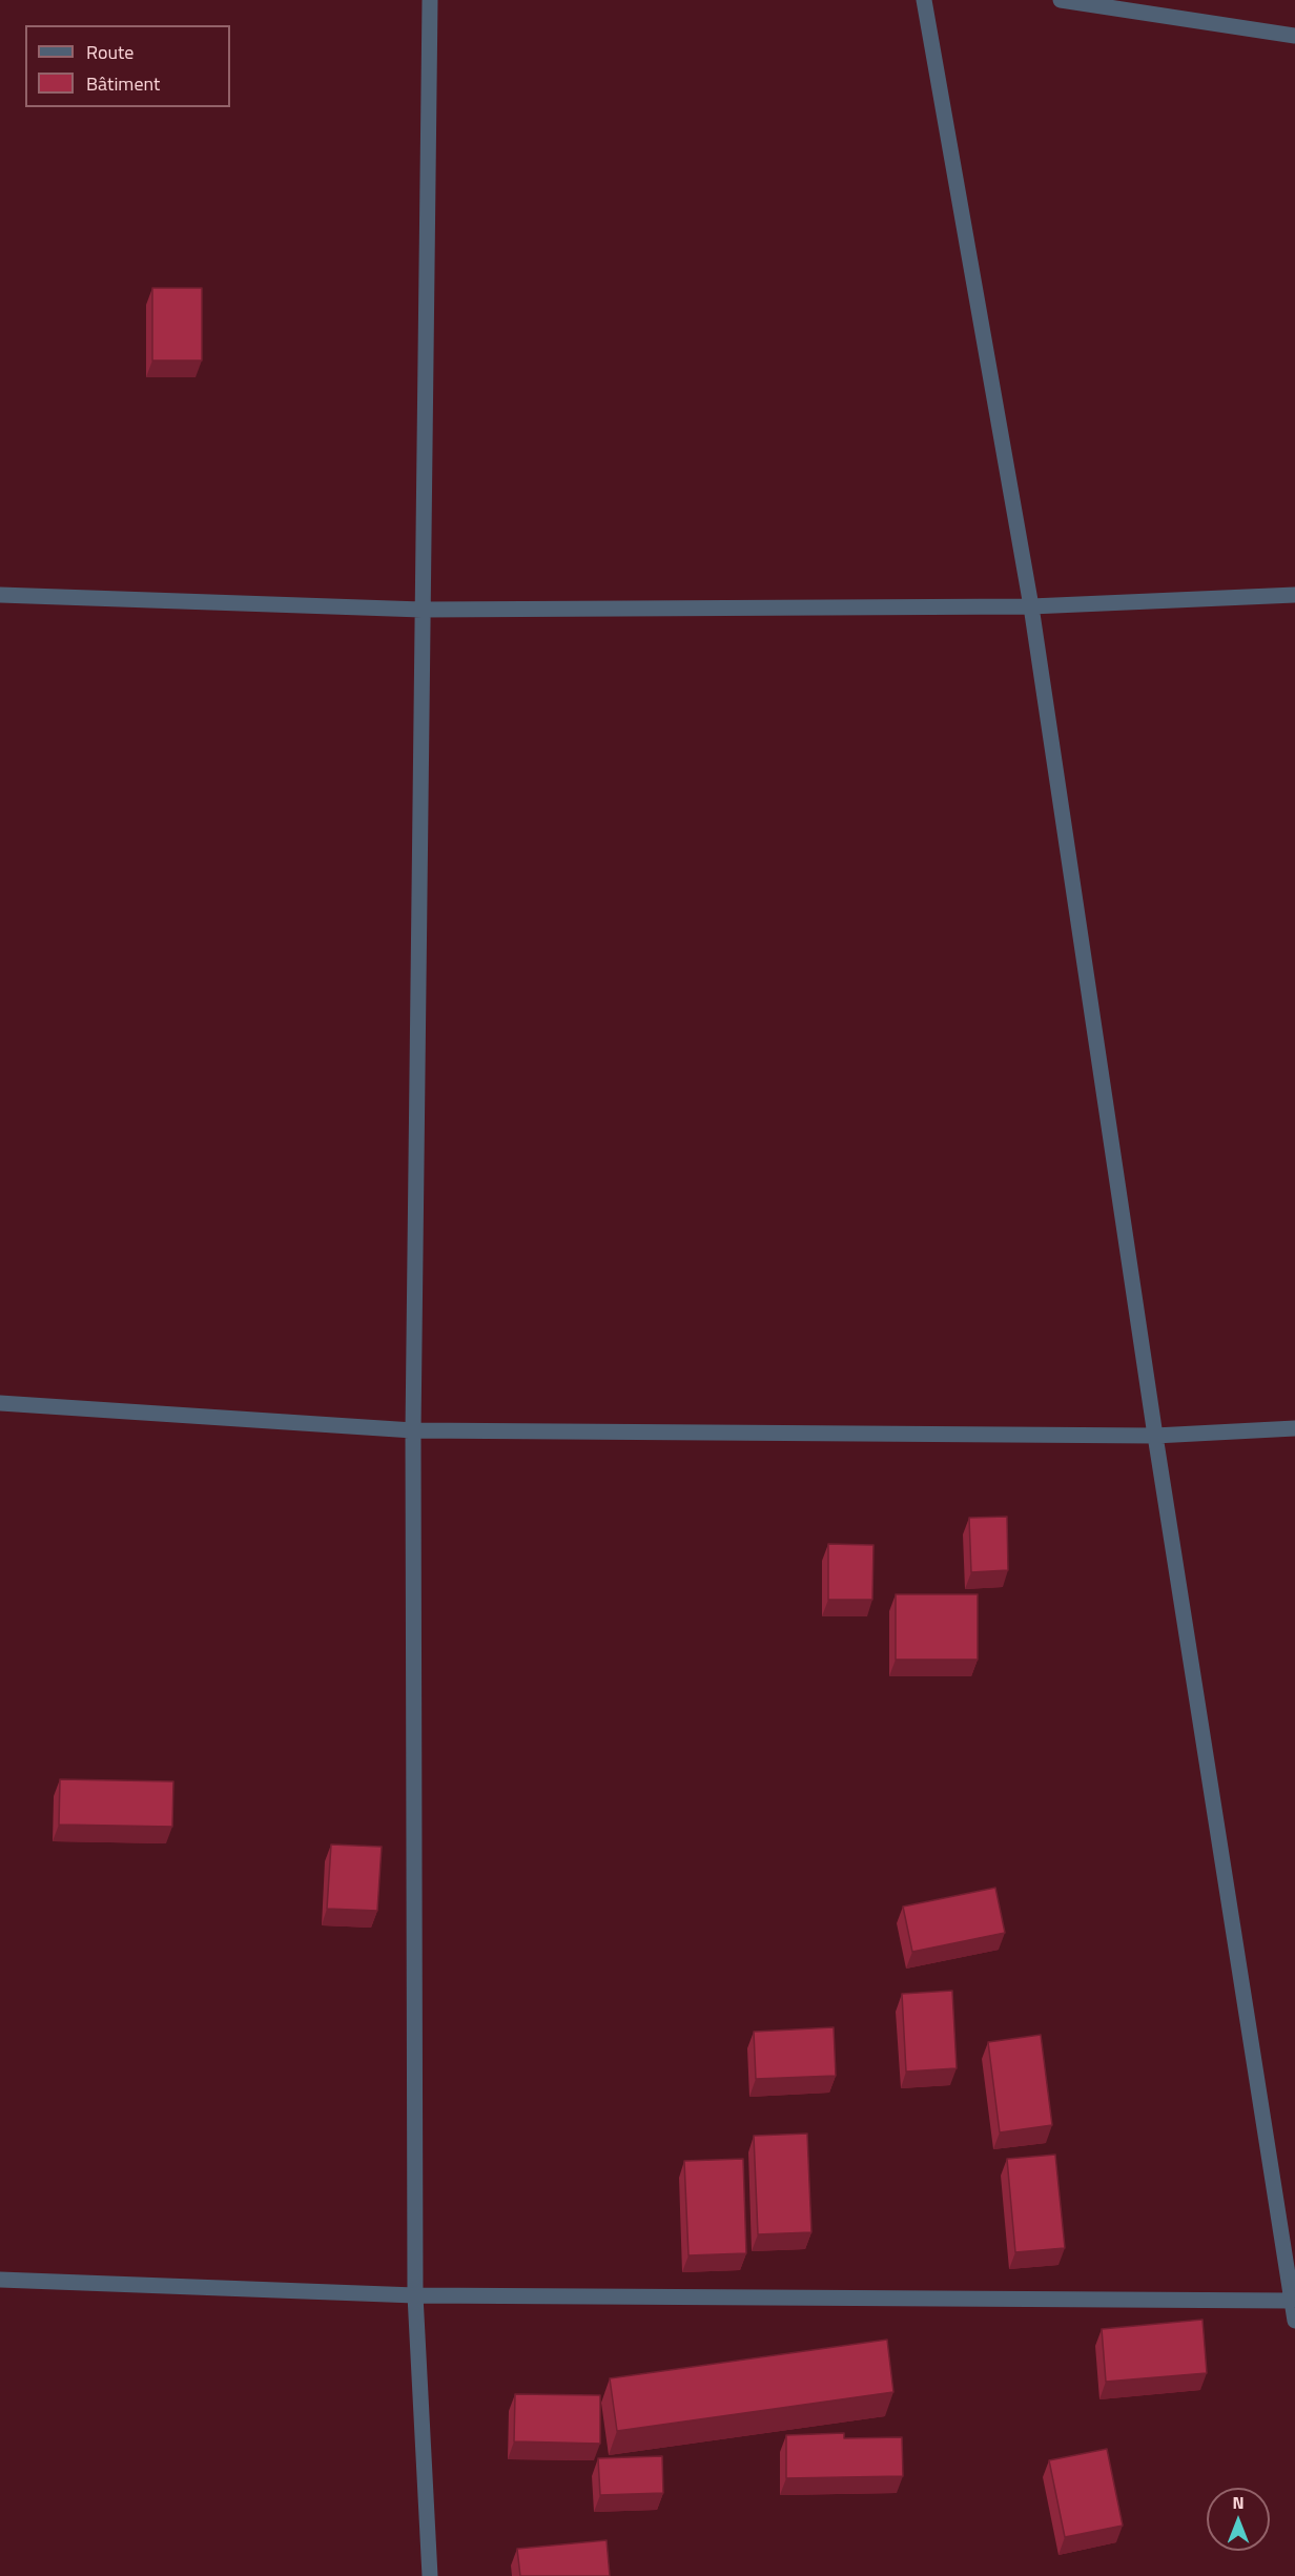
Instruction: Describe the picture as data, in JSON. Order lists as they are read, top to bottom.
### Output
{
  "legend": ["Route", "Bâtiment"],
  "north": "top"
}
